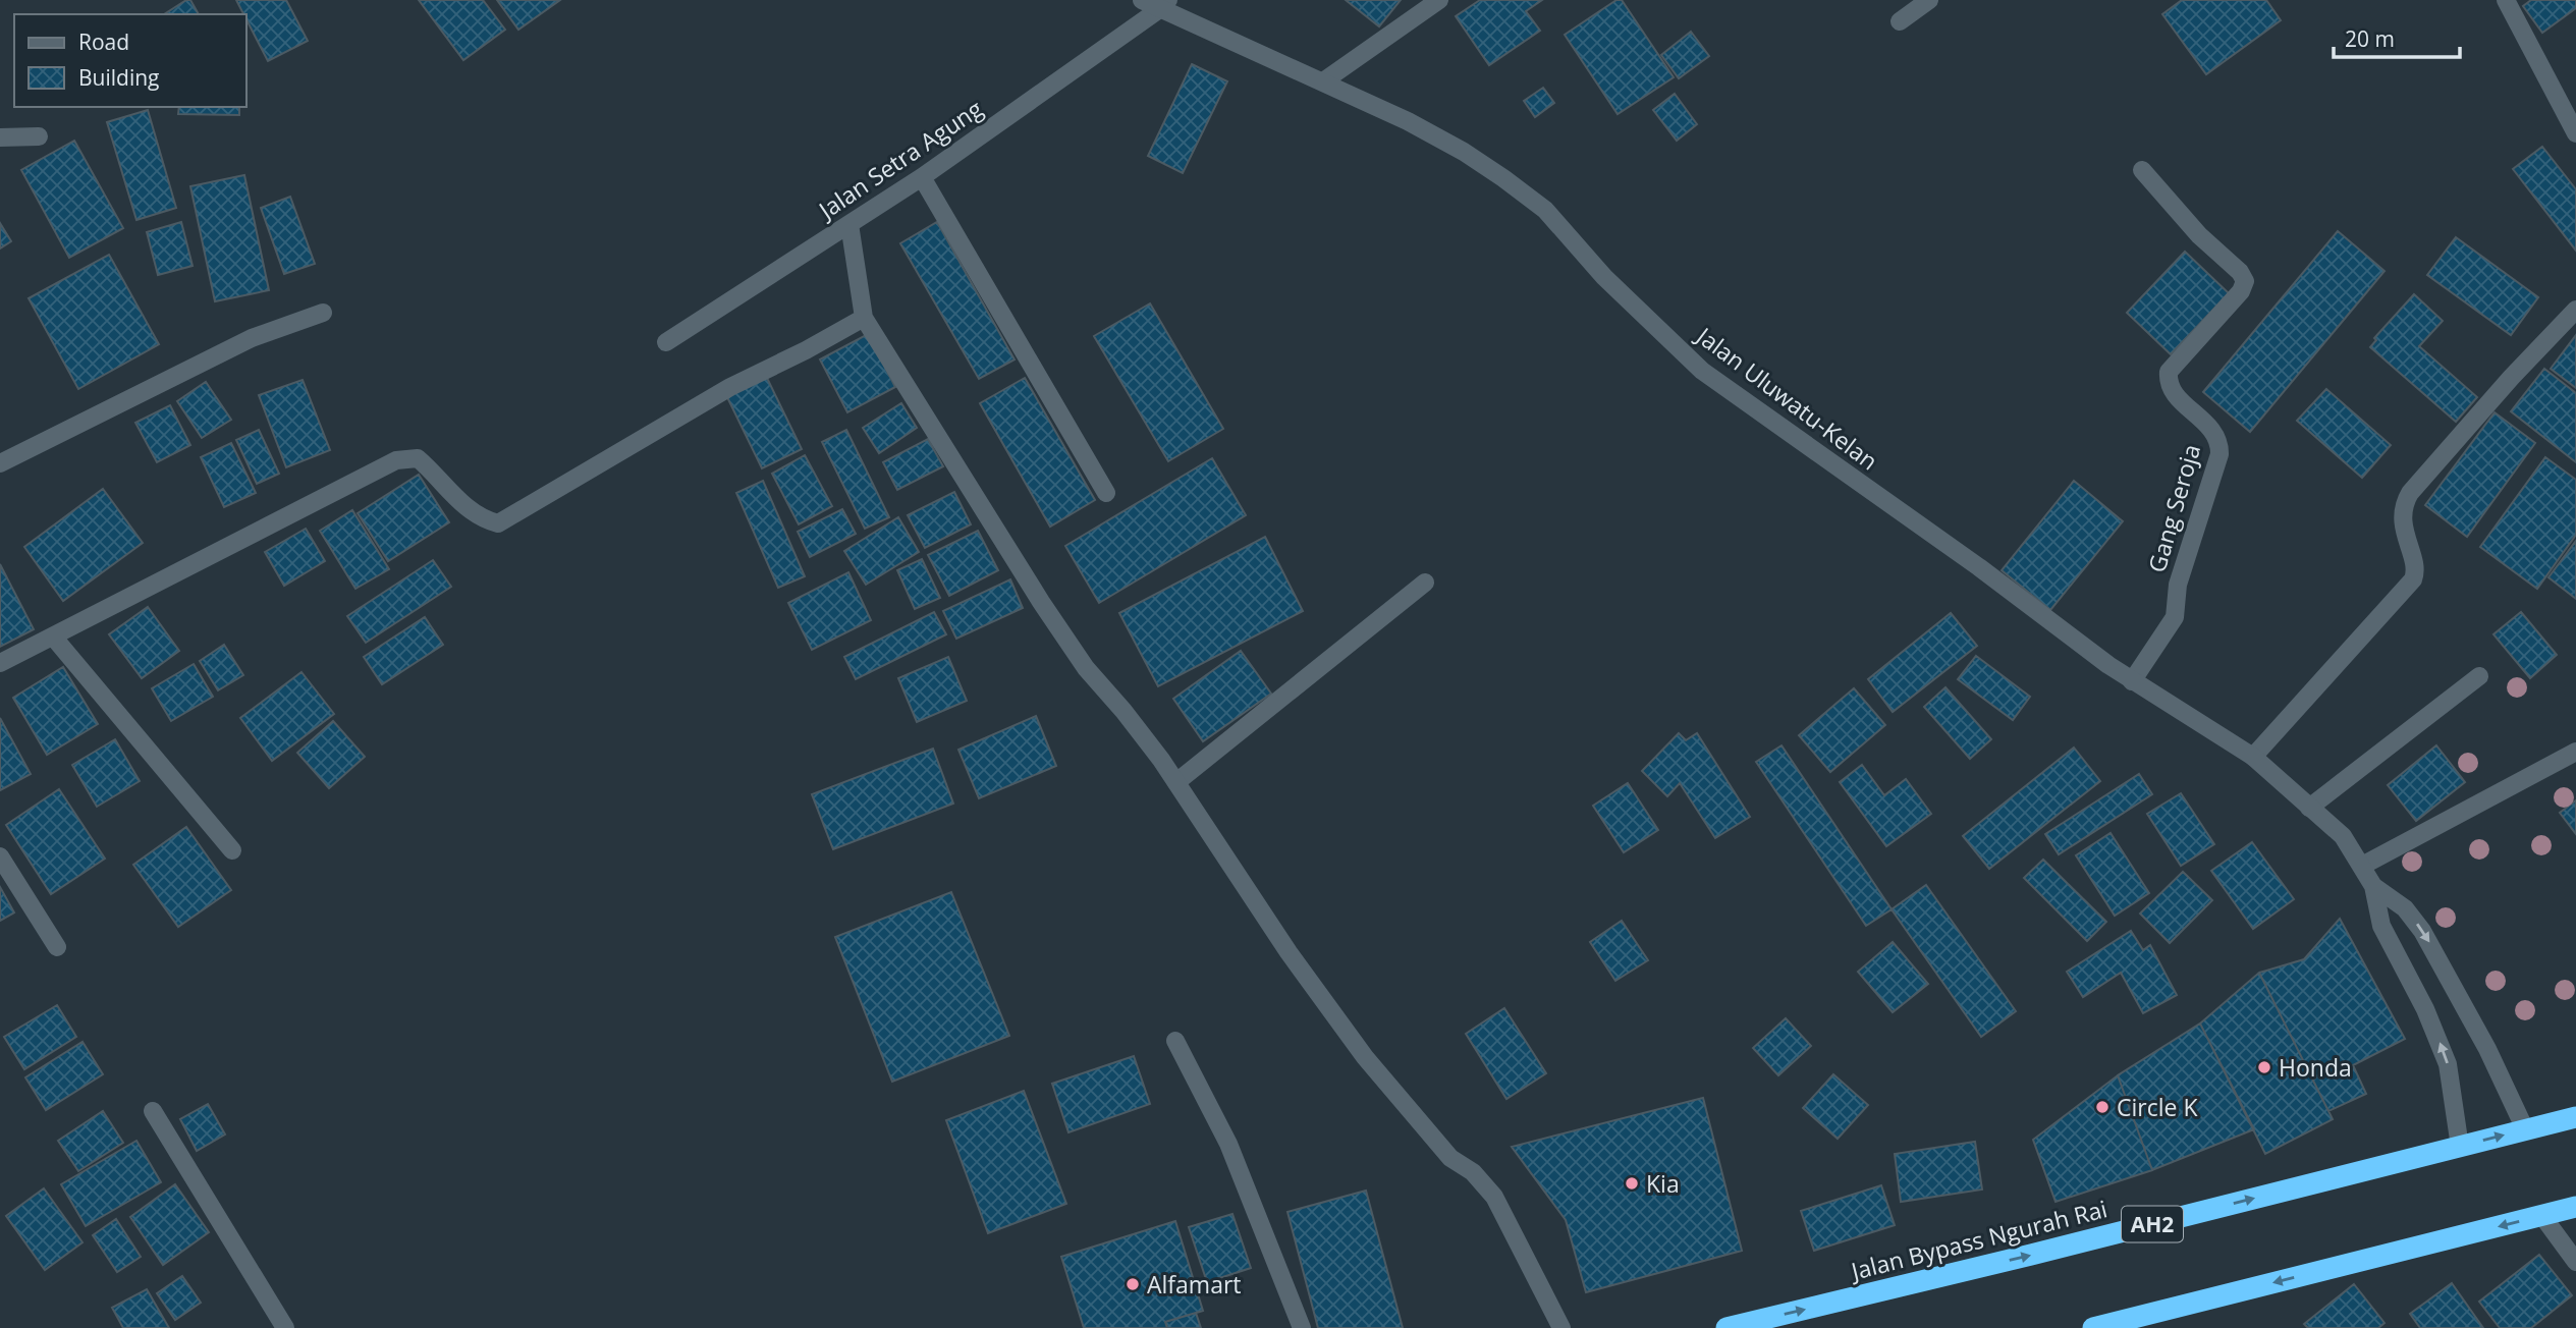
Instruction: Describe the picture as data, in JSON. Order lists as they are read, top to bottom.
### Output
{
  "streets": {
    "highway": ["AH2", "Jalan Bypass Ngurah Rai"],
    "street": ["Jalan Setra Agung", "Jalan Uluwatu-Kelan", "Gang Seroja"]
  },
  "crossings": [
    ["Jalan Setra Agung", "Jalan Uluwatu-Kelan"],
    ["Jalan Uluwatu-Kelan", "Gang Seroja"],
    ["Jalan Uluwatu-Kelan", "Jalan Bypass Ngurah Rai"]
  ],
  "places": [
    "Honda",
    "Circle K",
    "Kia",
    "Alfamart"
  ],
  "legend": ["Road", "Building"],
  "scale_bar": "20 m"
}
